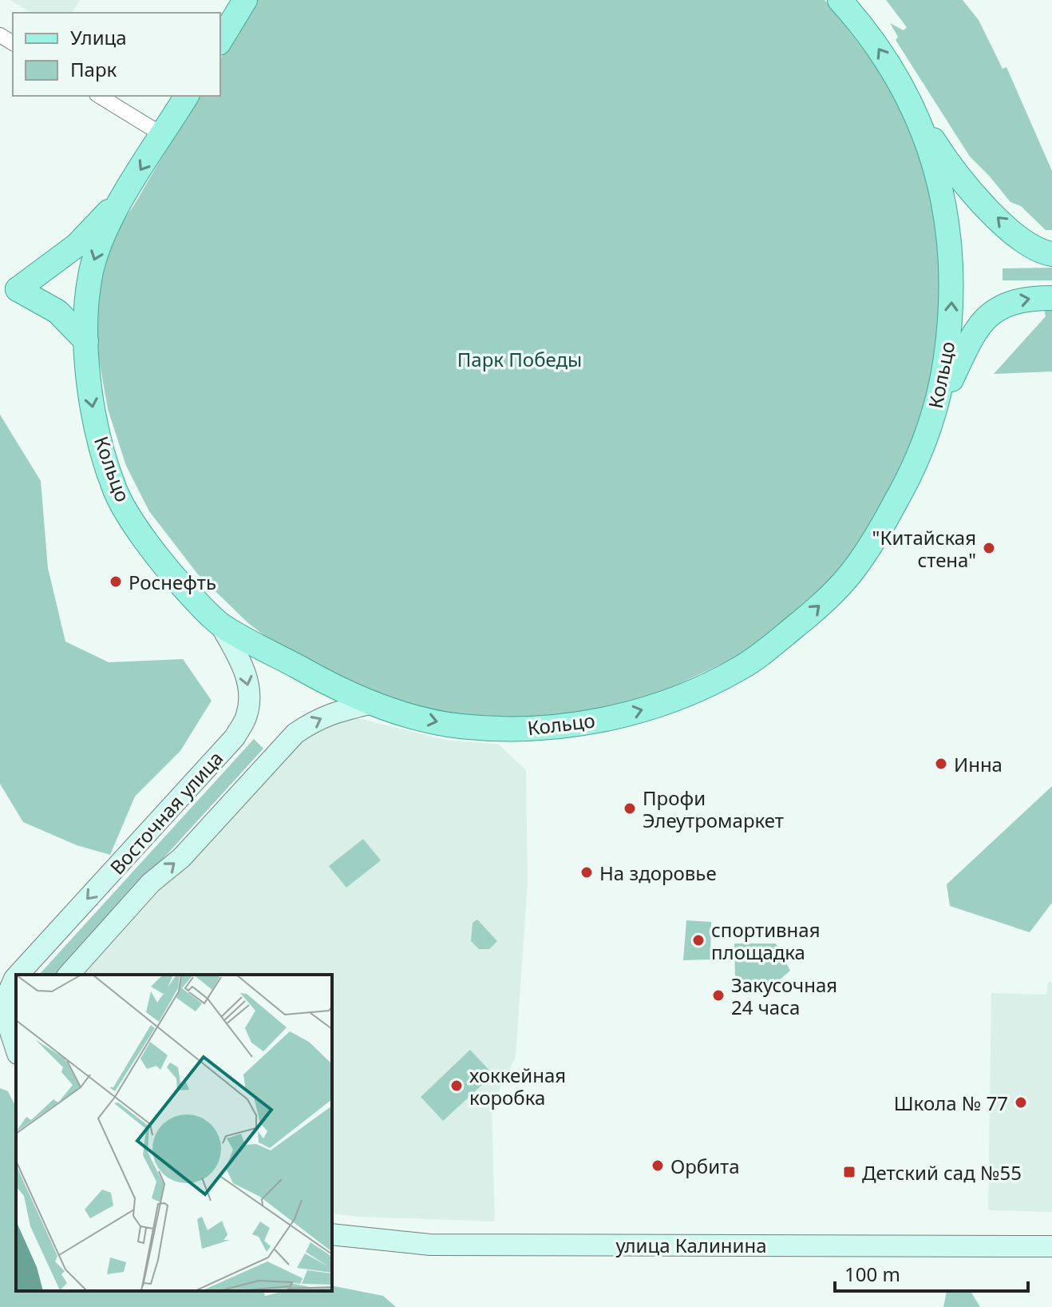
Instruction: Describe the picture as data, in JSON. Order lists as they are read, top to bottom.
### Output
{
  "streets": {
    "main road": ["Кольцо", "Восточная улица", "улица Калинина"]
  },
  "crossings": [
    ["Кольцо", "Восточная улица"]
  ],
  "parks": ["Парк Победы"],
  "places": {
    "other": [
      "\"Китайская стена\"",
      "Роснефть",
      "Инна",
      "Профи Элеутромаркет",
      "На здоровье",
      "спортивная площадка",
      "Закусочная 24 часа",
      "хоккейная коробка",
      "Школа № 77",
      "Орбита"
    ],
    "transit": ["Детский сад №55"]
  },
  "legend": ["Улица", "Парк"],
  "scale_bar": "100 m"
}
